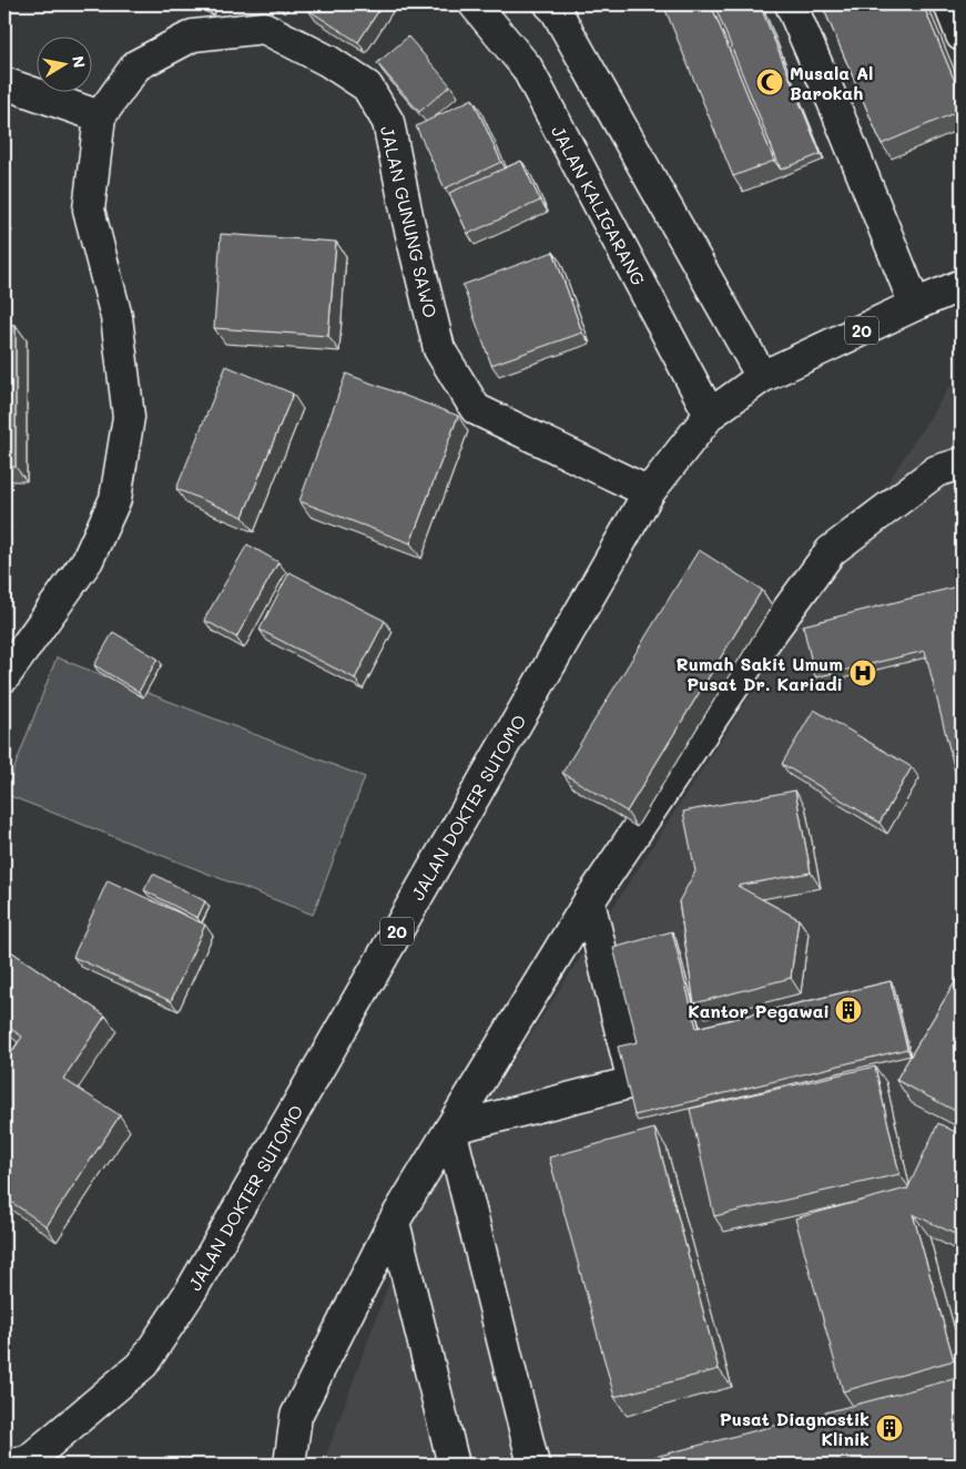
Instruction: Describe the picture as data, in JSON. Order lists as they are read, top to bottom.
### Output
{
  "streets": {
    "main road": [
      "JALAN KALIGARANG",
      "JALAN GUNUNG SAWO",
      "20",
      "JALAN DOKTER SUTOMO"
    ]
  },
  "crossings": [
    ["JALAN KALIGARANG", "JALAN DOKTER SUTOMO"],
    ["JALAN GUNUNG SAWO", "JALAN DOKTER SUTOMO"]
  ],
  "places": {
    "mosque": ["Musala Al Barokah"],
    "hospital": ["Rumah Sakit Umum Pusat Dr. Kariadi"],
    "building": ["Kantor Pegawai", "Pusat Diagnostik Klinik"]
  },
  "north": "right"
}
